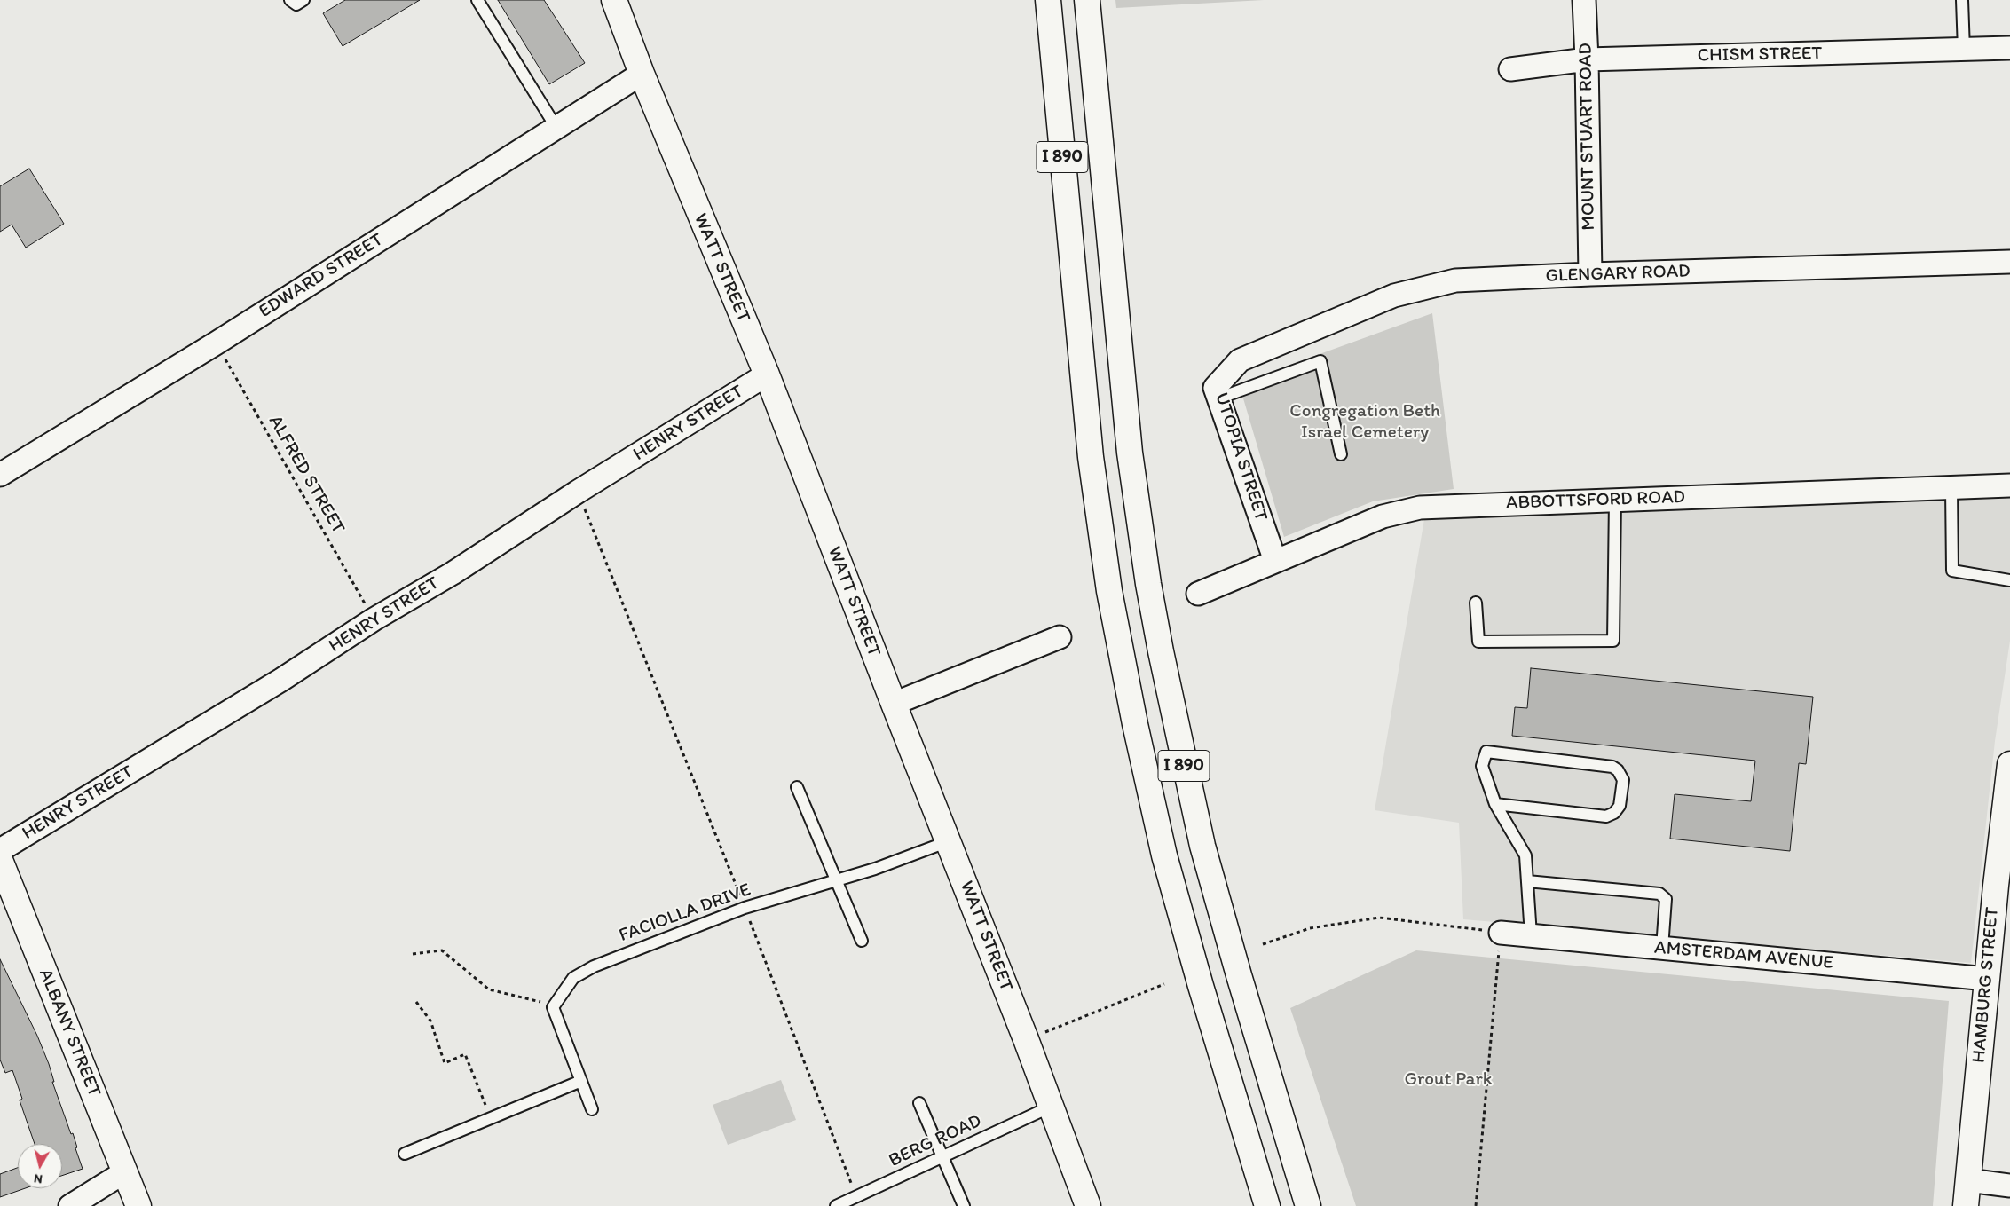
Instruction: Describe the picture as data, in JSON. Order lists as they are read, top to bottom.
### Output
{
  "streets": {
    "main road": [
      "I 890",
      "WATT STREET",
      "HAMBURG STREET",
      "ALBANY STREET"
    ],
    "street": [
      "CHISM STREET",
      "MOUNT STUART ROAD",
      "GLENGARY ROAD",
      "EDWARD STREET",
      "HENRY STREET",
      "UTOPIA STREET",
      "ABBOTTSFORD ROAD",
      "AMSTERDAM AVENUE"
    ],
    "lane": ["FACIOLLA DRIVE", "BERG ROAD"],
    "path": ["ALFRED STREET"]
  },
  "crossings": [
    ["CHISM STREET", "MOUNT STUART ROAD"],
    ["MOUNT STUART ROAD", "GLENGARY ROAD"],
    ["WATT STREET", "EDWARD STREET"],
    ["WATT STREET", "HENRY STREET"],
    ["WATT STREET", "FACIOLLA DRIVE"],
    ["WATT STREET", "BERG ROAD"],
    ["GLENGARY ROAD", "UTOPIA STREET"],
    ["EDWARD STREET", "ALFRED STREET"],
    ["HENRY STREET", "ALFRED STREET"],
    ["UTOPIA STREET", "ABBOTTSFORD ROAD"],
    ["AMSTERDAM AVENUE", "HAMBURG STREET"]
  ],
  "parks": ["Congregation Beth Israel Cemetery", "Grout Park"],
  "north": "bottom"
}
